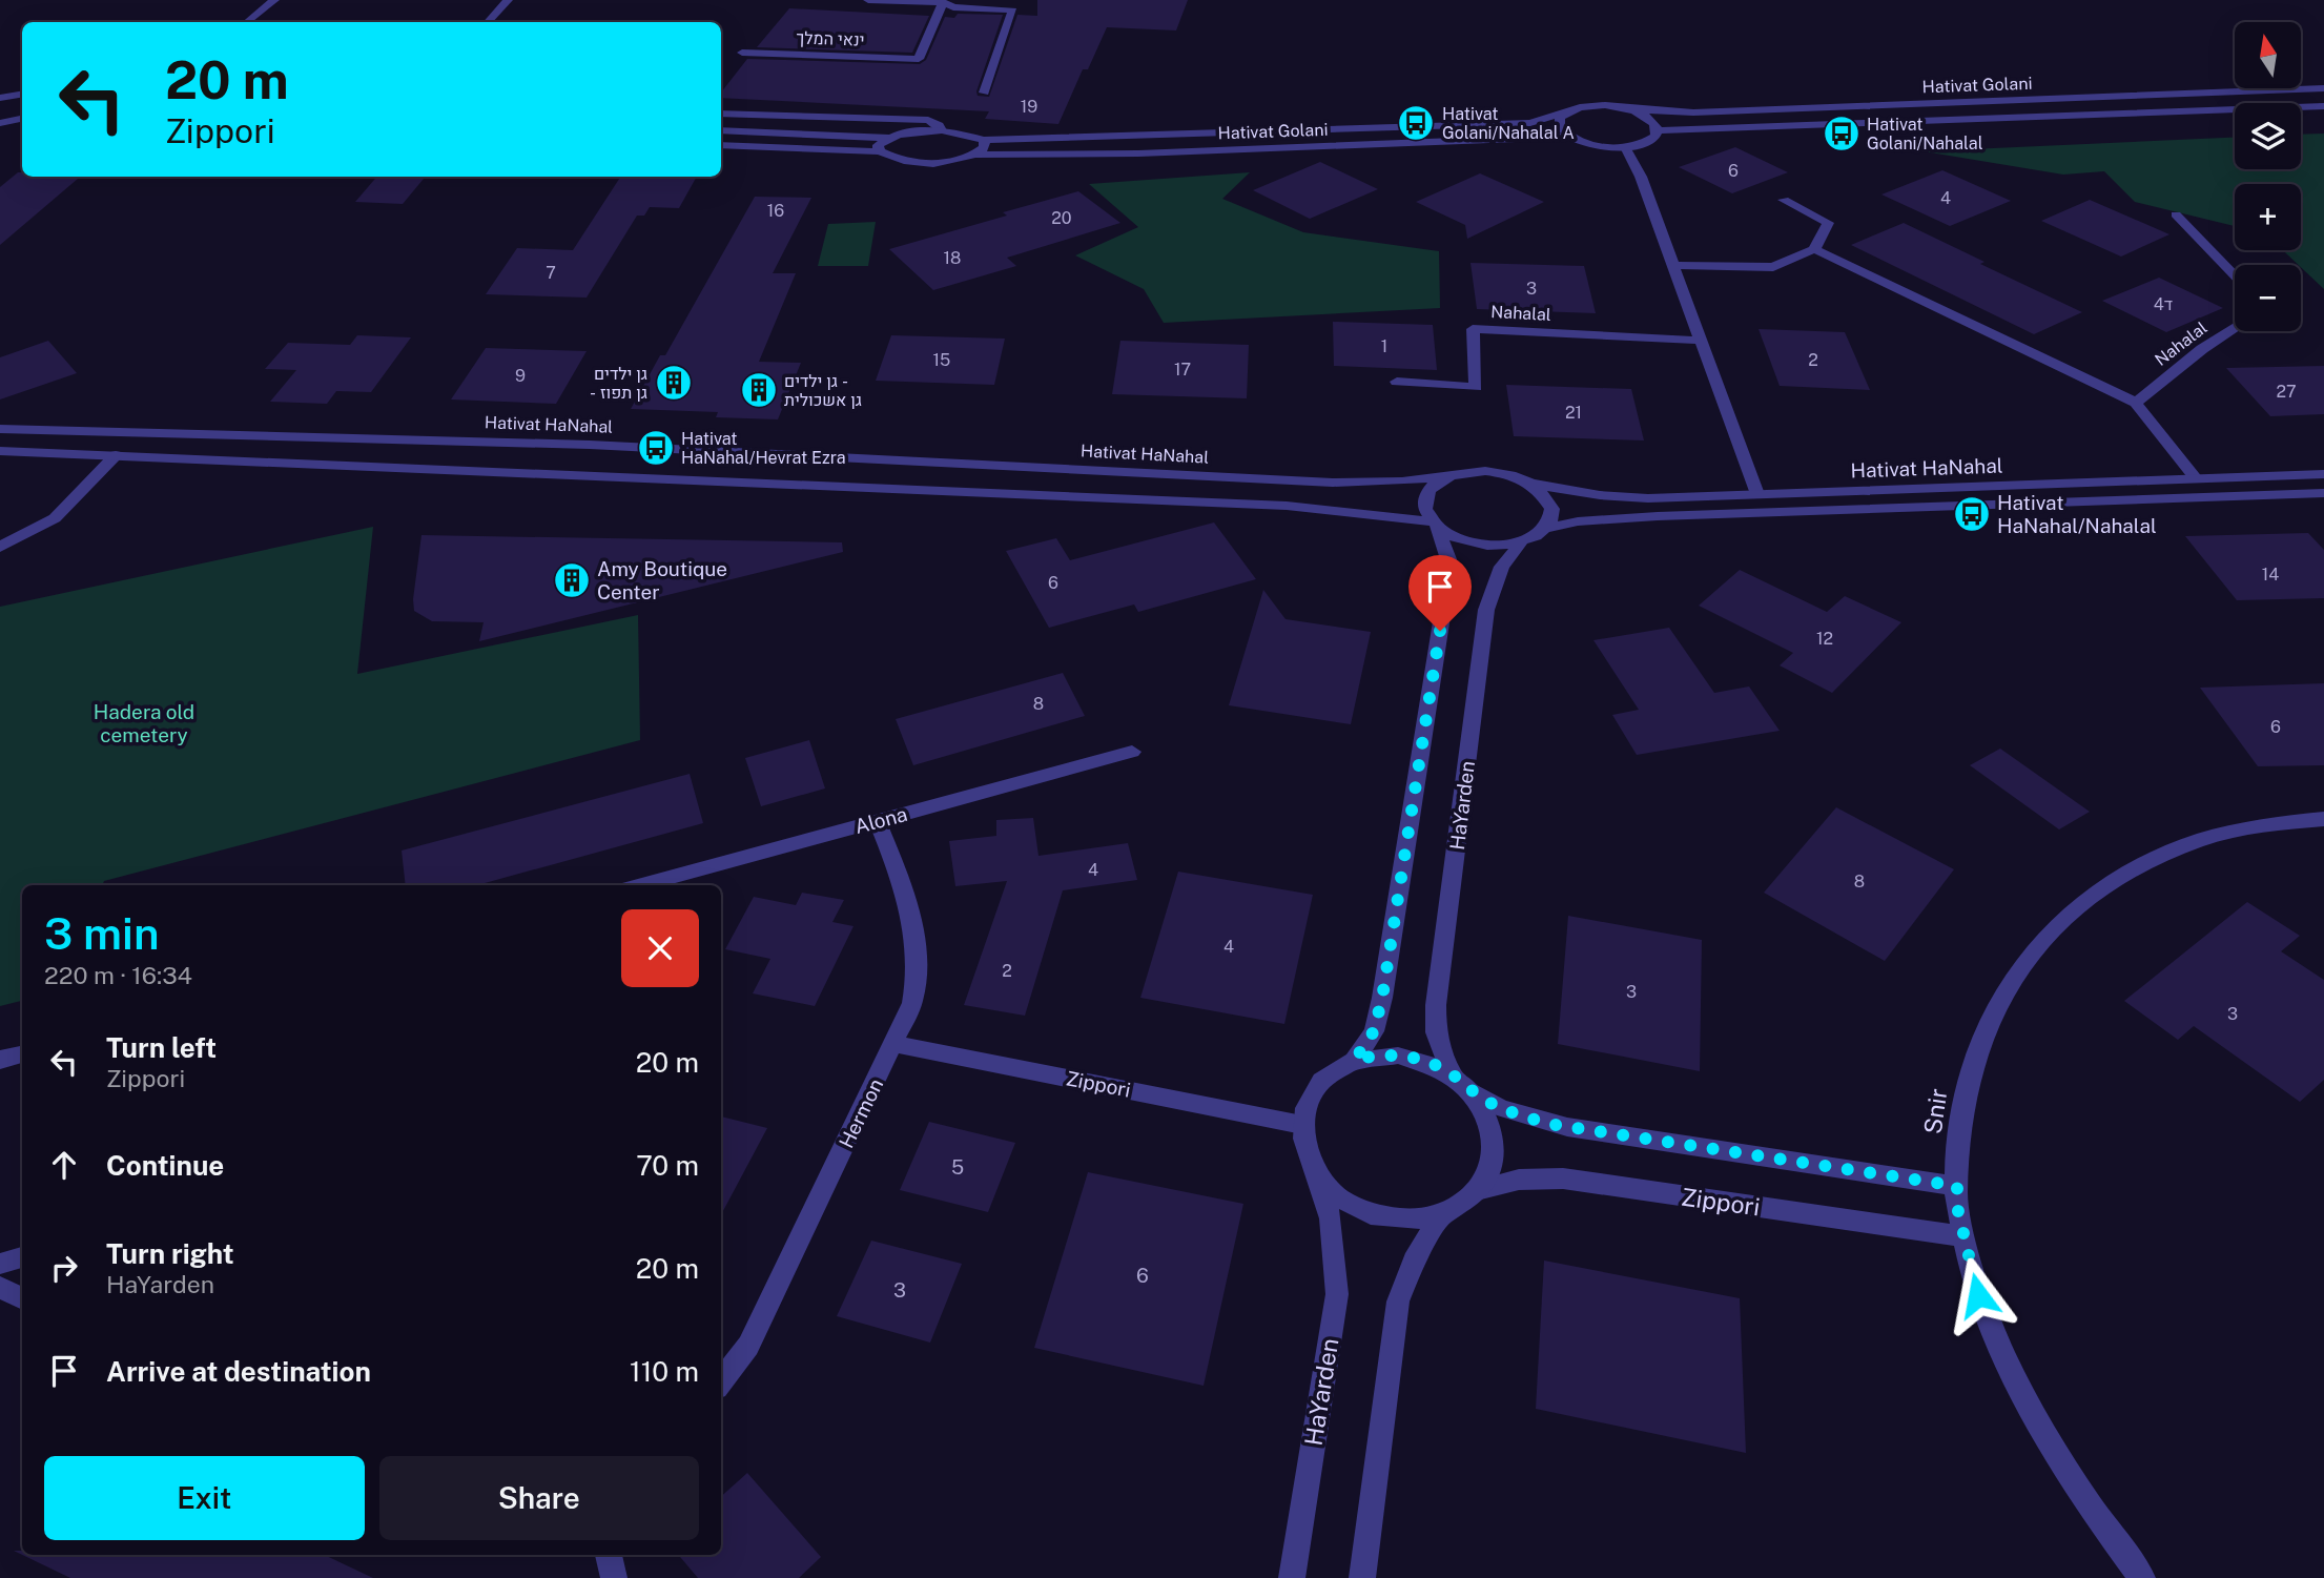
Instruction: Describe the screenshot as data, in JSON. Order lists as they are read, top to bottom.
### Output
{
  "streets": {
    "street": [
      "Hativat Golani",
      "Nahalal",
      "Hativat HaNahal",
      "HaYarden",
      "Alona",
      "Zippori",
      "Snir",
      "Hermon"
    ]
  },
  "crossings": [
    ["Hativat HaNahal", "HaYarden"],
    ["HaYarden", "Zippori"],
    ["Alona", "Hermon"],
    ["Zippori", "Snir"],
    ["Zippori", "Hermon"]
  ],
  "parks": ["Hadera old cemetery"],
  "places": {
    "bus stop": [
      "Hativat Golani/Nahalal A",
      "Hativat Golani/Nahalal",
      "Hativat HaNahal/Hevrat Ezra",
      "Hativat HaNahal/Nahalal"
    ],
    "building": ["גן ילדים - גן תפוז", "גן ילדים - גן אשכולית", "Amy Boutique Center"]
  },
  "house_numbers": [
    "19",
    "6",
    "4",
    "16",
    "20",
    "18",
    "7",
    "3",
    "4ד",
    "1",
    "15",
    "2",
    "17",
    "9",
    "27",
    "21",
    "14",
    "6",
    "12",
    "8",
    "6",
    "4",
    "8",
    "4",
    "2",
    "3",
    "3",
    "5",
    "6",
    "3"
  ],
  "north": "top",
  "page": {
    "map_buttons": ["+", "−"],
    "turn": ["20 m", "Zippori"],
    "heading": ["3 min", "220 m · 16:34"],
    "list": [
      {
        "name": "Turn left",
        "note": "Zippori",
        "value": "20 m"
      },
      {
        "name": "Continue",
        "value": "70 m"
      },
      {
        "name": "Turn right",
        "note": "HaYarden",
        "value": "20 m"
      },
      {
        "name": "Arrive at destination",
        "value": "110 m"
      }
    ],
    "buttons": ["Exit", "Share"]
  }
}
